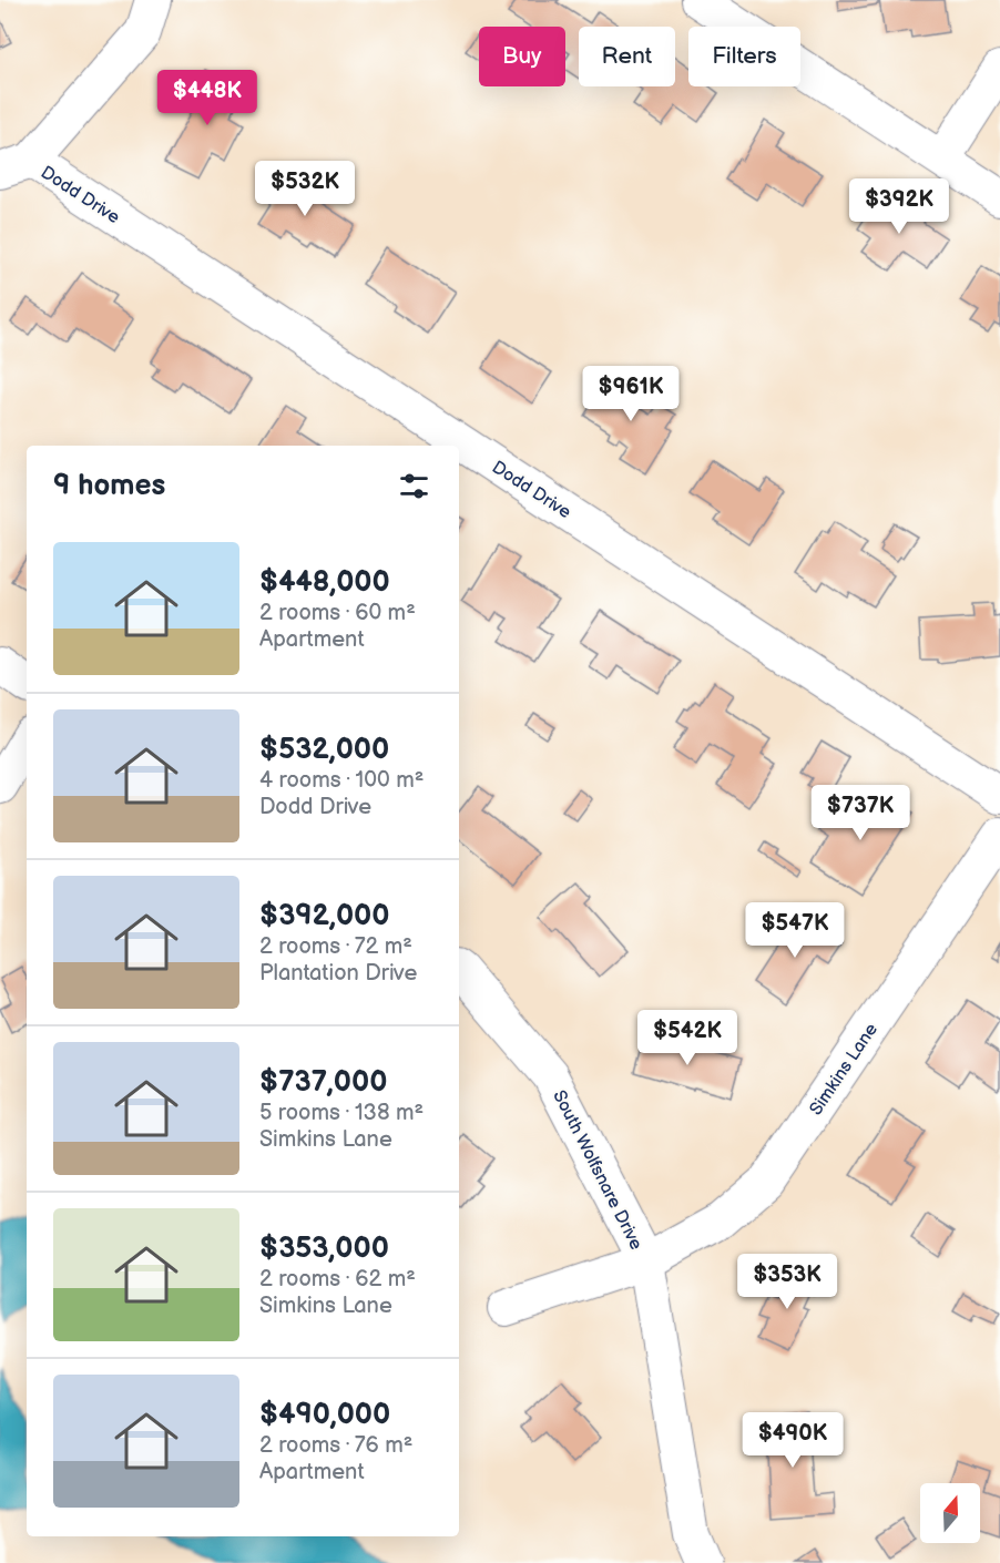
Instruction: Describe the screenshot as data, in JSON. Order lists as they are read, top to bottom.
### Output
{
  "streets": {
    "street": ["Dodd Drive", "Simkins Lane", "South Wolfsnare Drive"]
  },
  "crossings": [
    ["Simkins Lane", "South Wolfsnare Drive"]
  ],
  "north": "top",
  "page": {
    "chip": ["Buy", "Rent", "Filters"],
    "price": [
      "$448K",
      "$532K",
      "$392K",
      "$961K",
      "$737K",
      "$547K",
      "$542K",
      "$353K",
      "$490K"
    ],
    "heading": "9 homes",
    "list": [
      {
        "name": "$448,000",
        "note": "2 rooms · 60 m² · Apartment"
      },
      {
        "name": "$532,000",
        "note": "4 rooms · 100 m² · Dodd Drive"
      },
      {
        "name": "$392,000",
        "note": "2 rooms · 72 m² · Plantation Drive"
      },
      {
        "name": "$737,000",
        "note": "5 rooms · 138 m² · Simkins Lane"
      },
      {
        "name": "$353,000",
        "note": "2 rooms · 62 m² · Simkins Lane"
      },
      {
        "name": "$490,000",
        "note": "2 rooms · 76 m² · Apartment"
      }
    ]
  }
}
